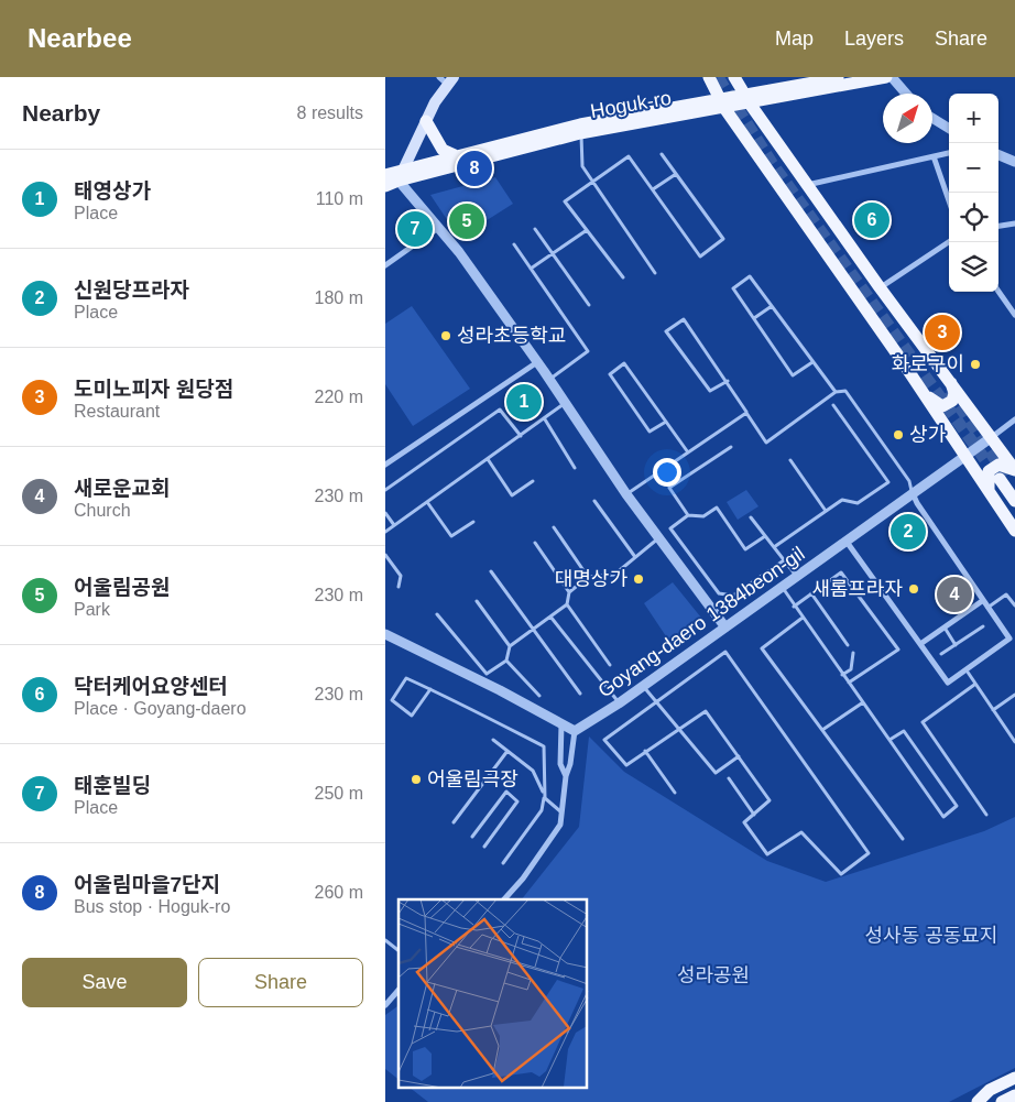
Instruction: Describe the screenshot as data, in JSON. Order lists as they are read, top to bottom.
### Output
{
  "streets": {
    "main road": ["Hoguk-ro"],
    "street": ["Goyang-daero 1384beon-gil"]
  },
  "parks": ["성사동 공동묘지", "성라공원"],
  "places": [
    "성라초등학교",
    "화로구이",
    "상가",
    "대명상가",
    "새롬프라자",
    "어울림극장"
  ],
  "north": "top right",
  "page": {
    "header": "Nearbee",
    "nav": ["Map", "Layers", "Share"],
    "heading": ["Nearby", "8 results"],
    "map_buttons": ["+", "−"],
    "list": [
      {
        "mark": "1",
        "name": "태영상가",
        "note": "Place",
        "value": "110 m"
      },
      {
        "mark": "2",
        "name": "신원당프라자",
        "note": "Place",
        "value": "180 m"
      },
      {
        "mark": "3",
        "name": "도미노피자 원당점",
        "note": "Restaurant",
        "value": "220 m"
      },
      {
        "mark": "4",
        "name": "새로운교회",
        "note": "Church",
        "value": "230 m"
      },
      {
        "mark": "5",
        "name": "어울림공원",
        "note": "Park",
        "value": "230 m"
      },
      {
        "mark": "6",
        "name": "닥터케어요양센터",
        "note": "Place · Goyang-daero",
        "value": "230 m"
      },
      {
        "mark": "7",
        "name": "태훈빌딩",
        "note": "Place",
        "value": "250 m"
      },
      {
        "mark": "8",
        "name": "어울림마을7단지",
        "note": "Bus stop · Hoguk-ro",
        "value": "260 m"
      }
    ],
    "pins": [
      "8",
      "6",
      "5",
      "7",
      "3",
      "1",
      "2",
      "4"
    ],
    "buttons": ["Save", "Share"]
  }
}
